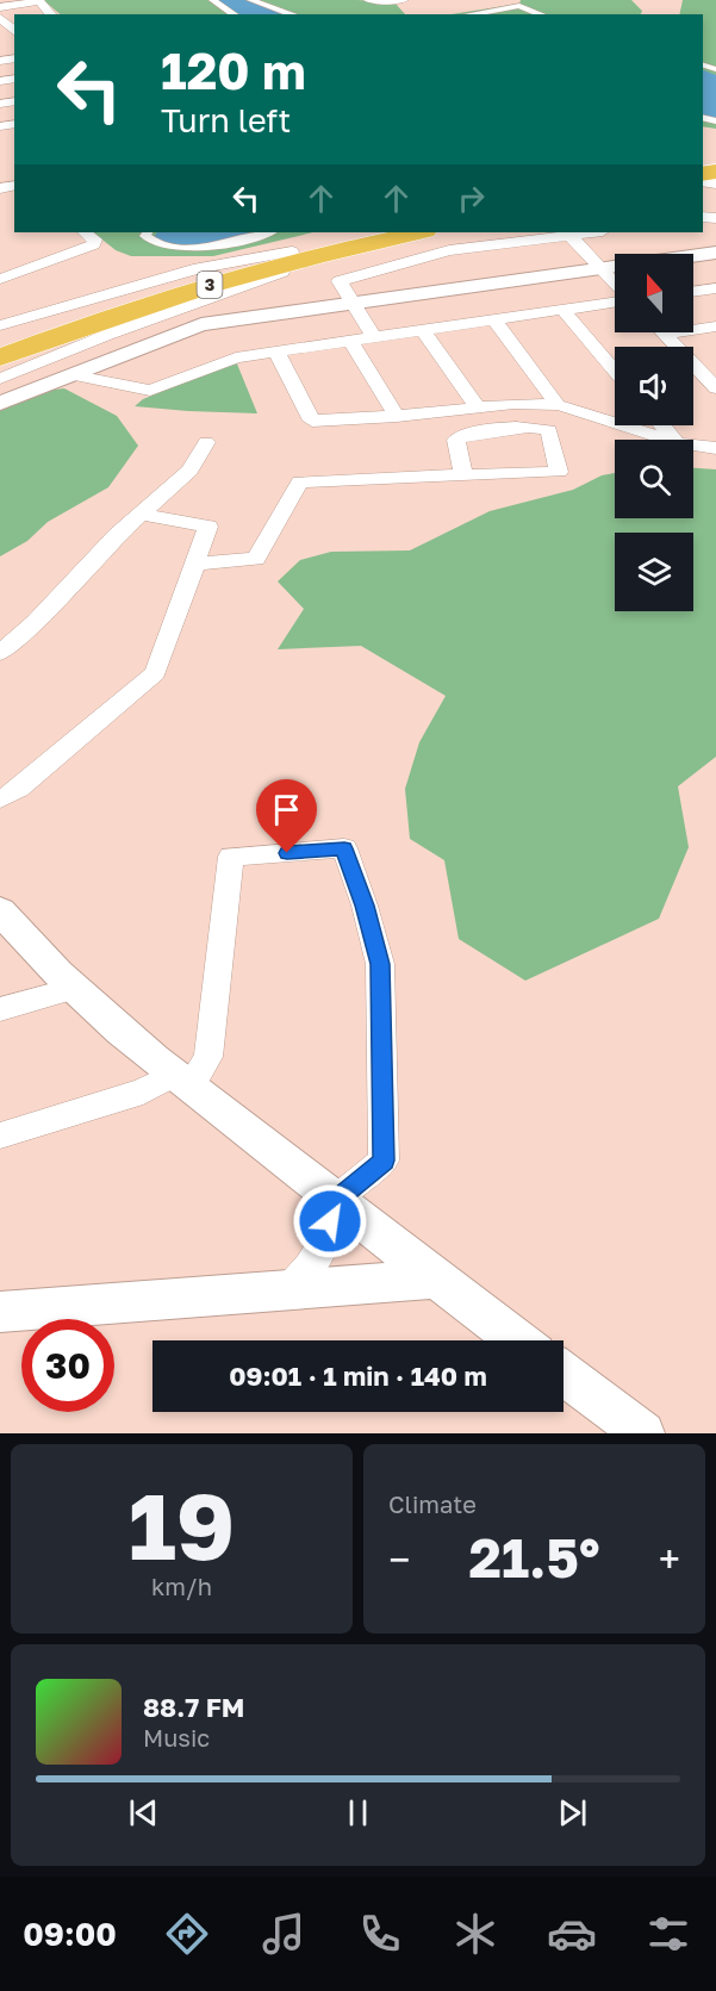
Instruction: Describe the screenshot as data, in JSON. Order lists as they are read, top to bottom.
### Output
{
  "streets": {
    "highway": ["3"]
  },
  "north": "top",
  "page": {
    "turn": ["120 m", "Turn left"],
    "limit": "30",
    "trip": "09:01 · 1 min · 140 m",
    "tile": [
      ["19", "km/h"],
      "Climate"
    ],
    "heat": ["−", "21.5°", "+"],
    "song": ["88.7 FM", "Music"],
    "tabs": "09:00"
  }
}
